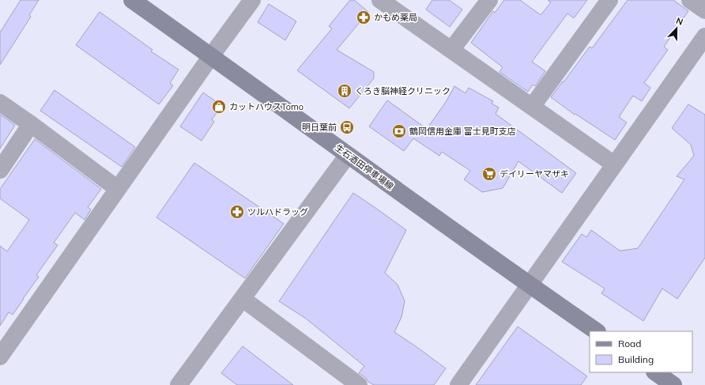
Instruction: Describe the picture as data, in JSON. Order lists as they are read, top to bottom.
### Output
{
  "streets": {
    "main road": ["生石酒田停車場線"]
  },
  "places": {
    "pharmacy": ["かもめ薬局", "ツルハドラッグ"],
    "building": ["くろき脳神経クリニック"],
    "shop": ["カットハウスTomo"],
    "bus stop": ["明日葉前"],
    "bank": ["鶴岡信用金庫 富士見町支店"],
    "supermarket": ["デイリーヤマザキ"]
  },
  "legend": ["Road", "Building"],
  "north": "top"
}
